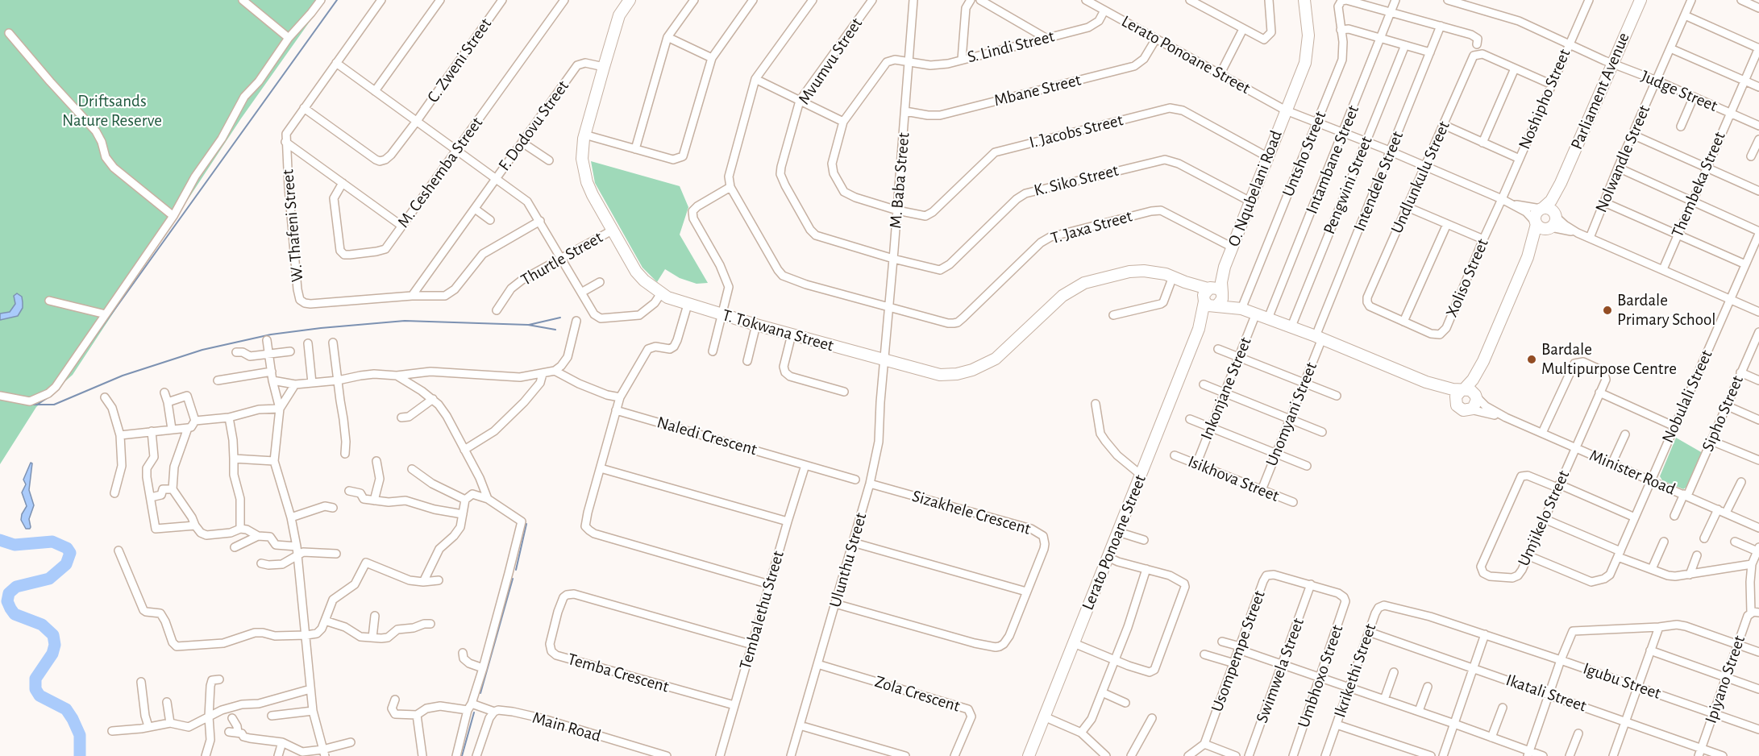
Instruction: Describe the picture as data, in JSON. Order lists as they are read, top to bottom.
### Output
{
  "streets": {
    "street": [
      "S. Lindi Street",
      "Lerato Ponoane Street",
      "C. Zweni Street",
      "Mvumvu Street",
      "Mbane Street",
      "Parliament Avenue",
      "Judge Street",
      "Noshipho Street",
      "F. Dodovu Street",
      "I. Jacobs Street",
      "Untsho Street",
      "Nolwandle Street",
      "Intambane Street",
      "M. Ceshemba Street",
      "Undlunkulu Street",
      "M. Baba Street",
      "K. Siko Street",
      "Intendele Street",
      "Thembeka Street",
      "Pengwini Street",
      "O. Nqubelani Road",
      "W. Thafeni Street",
      "T. Jaxa Street",
      "Thurtle Street",
      "Xoliso Street",
      "T. Tokwana Street",
      "Inkonjane Street",
      "Nobulali Street",
      "Sipho Street",
      "Unomyani Street",
      "Naledi Crescent",
      "Minister Road",
      "Isikhova Street",
      "Sizakhele Crescent",
      "Umjikelo Street",
      "Ulunthu Street",
      "Tembalethu Street",
      "Usompempe Street",
      "Swimwela Street",
      "Ikrikethi Street",
      "Temba Crescent",
      "Umbhoxo Street",
      "Ipiyano Street",
      "Igubu Street",
      "Ikatali Street",
      "Zola Crescent",
      "Main Road"
    ]
  },
  "crossings": [
    ["S. Lindi Street", "Lerato Ponoane Street"],
    ["S. Lindi Street", "M. Baba Street"],
    ["Lerato Ponoane Street", "Mbane Street"],
    ["Lerato Ponoane Street", "Noshipho Street"],
    ["Lerato Ponoane Street", "Untsho Street"],
    ["Lerato Ponoane Street", "Intambane Street"],
    ["Lerato Ponoane Street", "Undlunkulu Street"],
    ["Lerato Ponoane Street", "Intendele Street"],
    ["Lerato Ponoane Street", "Pengwini Street"],
    ["Lerato Ponoane Street", "O. Nqubelani Road"],
    ["Lerato Ponoane Street", "Xoliso Street"],
    ["Lerato Ponoane Street", "T. Tokwana Street"],
    ["C. Zweni Street", "W. Thafeni Street"],
    ["Mvumvu Street", "M. Baba Street"],
    ["Mvumvu Street", "K. Siko Street"],
    ["Mbane Street", "M. Baba Street"],
    ["Parliament Avenue", "Judge Street"],
    ["Judge Street", "Noshipho Street"],
    ["Judge Street", "Nolwandle Street"],
    ["Judge Street", "Thembeka Street"],
    ["Noshipho Street", "Xoliso Street"],
    ["F. Dodovu Street", "W. Thafeni Street"],
    ["F. Dodovu Street", "T. Tokwana Street"],
    ["I. Jacobs Street", "M. Baba Street"],
    ["I. Jacobs Street", "O. Nqubelani Road"],
    ["Undlunkulu Street", "Xoliso Street"],
    ["M. Baba Street", "K. Siko Street"],
    ["M. Baba Street", "T. Jaxa Street"],
    ["M. Baba Street", "T. Tokwana Street"],
    ["M. Baba Street", "Ulunthu Street"],
    ["K. Siko Street", "O. Nqubelani Road"],
    ["Intendele Street", "Unomyani Street"],
    ["O. Nqubelani Road", "T. Jaxa Street"],
    ["O. Nqubelani Road", "T. Tokwana Street"],
    ["Thurtle Street", "T. Tokwana Street"],
    ["T. Tokwana Street", "Ulunthu Street"],
    ["Inkonjane Street", "Isikhova Street"],
    ["Nobulali Street", "Minister Road"],
    ["Nobulali Street", "Umjikelo Street"],
    ["Sipho Street", "Minister Road"],
    ["Unomyani Street", "Isikhova Street"],
    ["Naledi Crescent", "Tembalethu Street"],
    ["Minister Road", "Umjikelo Street"],
    ["Sizakhele Crescent", "Ulunthu Street"],
    ["Ulunthu Street", "Zola Crescent"],
    ["Tembalethu Street", "Temba Crescent"],
    ["Usompempe Street", "Swimwela Street"],
    ["Usompempe Street", "Umbhoxo Street"],
    ["Ikrikethi Street", "Igubu Street"],
    ["Ikrikethi Street", "Ikatali Street"],
    ["Ipiyano Street", "Igubu Street"],
    ["Ipiyano Street", "Ikatali Street"]
  ],
  "parks": ["Driftsands Nature Reserve"],
  "places": ["Bardale Primary School", "Bardale Multipurpose Centre"]
}
